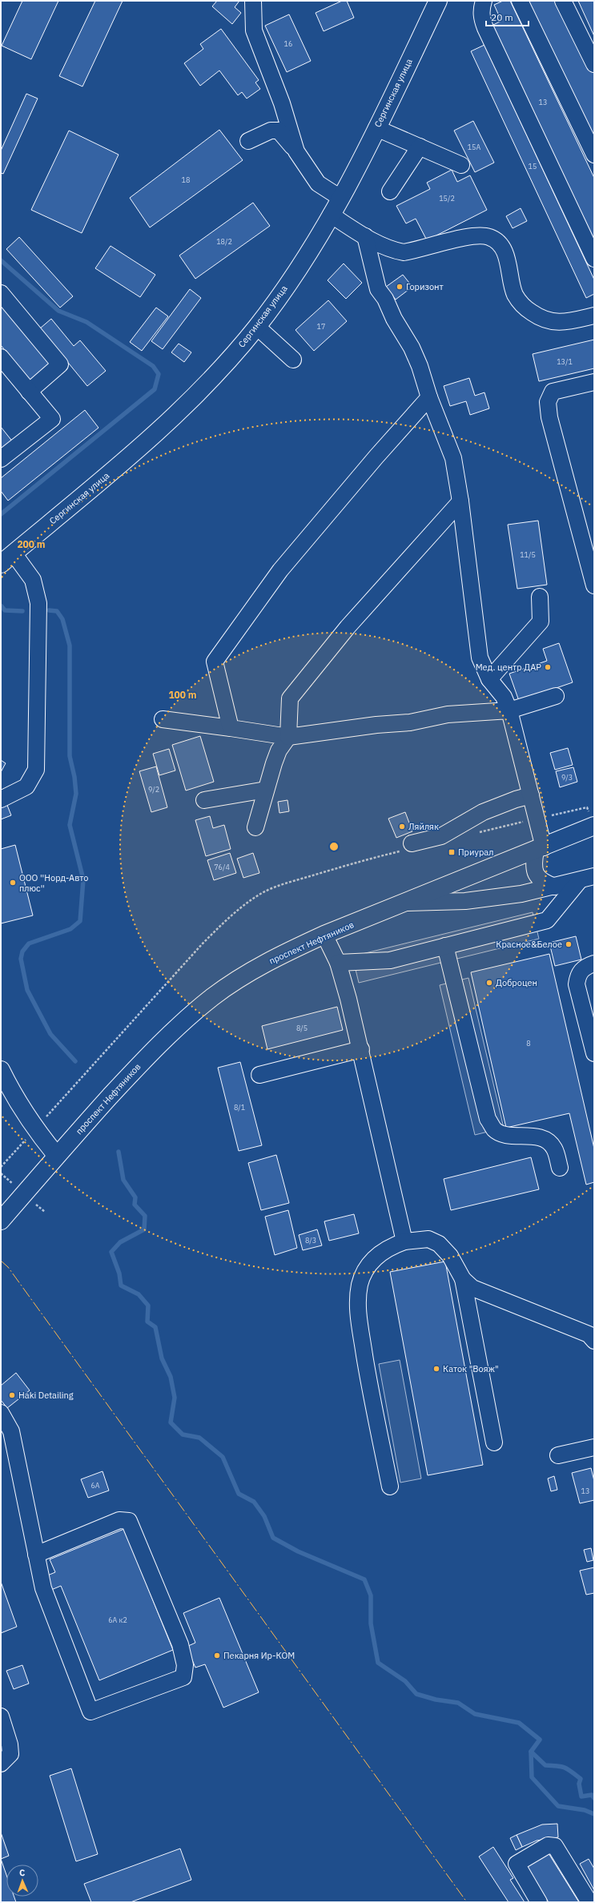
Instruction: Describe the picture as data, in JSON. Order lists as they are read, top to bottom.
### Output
{
  "streets": {
    "main road": ["Сергинская улица", "проспект Нефтяников"]
  },
  "places": {
    "other": [
      "Горизонт",
      "Мед. центр ДАР",
      "Ляйляк",
      "ООО ''Норд-Авто плюс''",
      "Красное&Белое",
      "Доброцен",
      "Каток \"Вояж\"",
      "Haki Detailing",
      "Пекарня Ир-КОМ"
    ],
    "transit": ["Приурал"]
  },
  "house_numbers": [
    "16",
    "13",
    "15А",
    "15",
    "18",
    "15/2",
    "18/2",
    "17",
    "13/1",
    "11/5",
    "9/3",
    "9/2",
    "76/4",
    "8/5",
    "8",
    "8/1",
    "8/3",
    "6А",
    "13",
    "6А к2"
  ],
  "scale_bar": "20 m",
  "north": "top",
  "rings": ["200 m", "100 m"]
}
